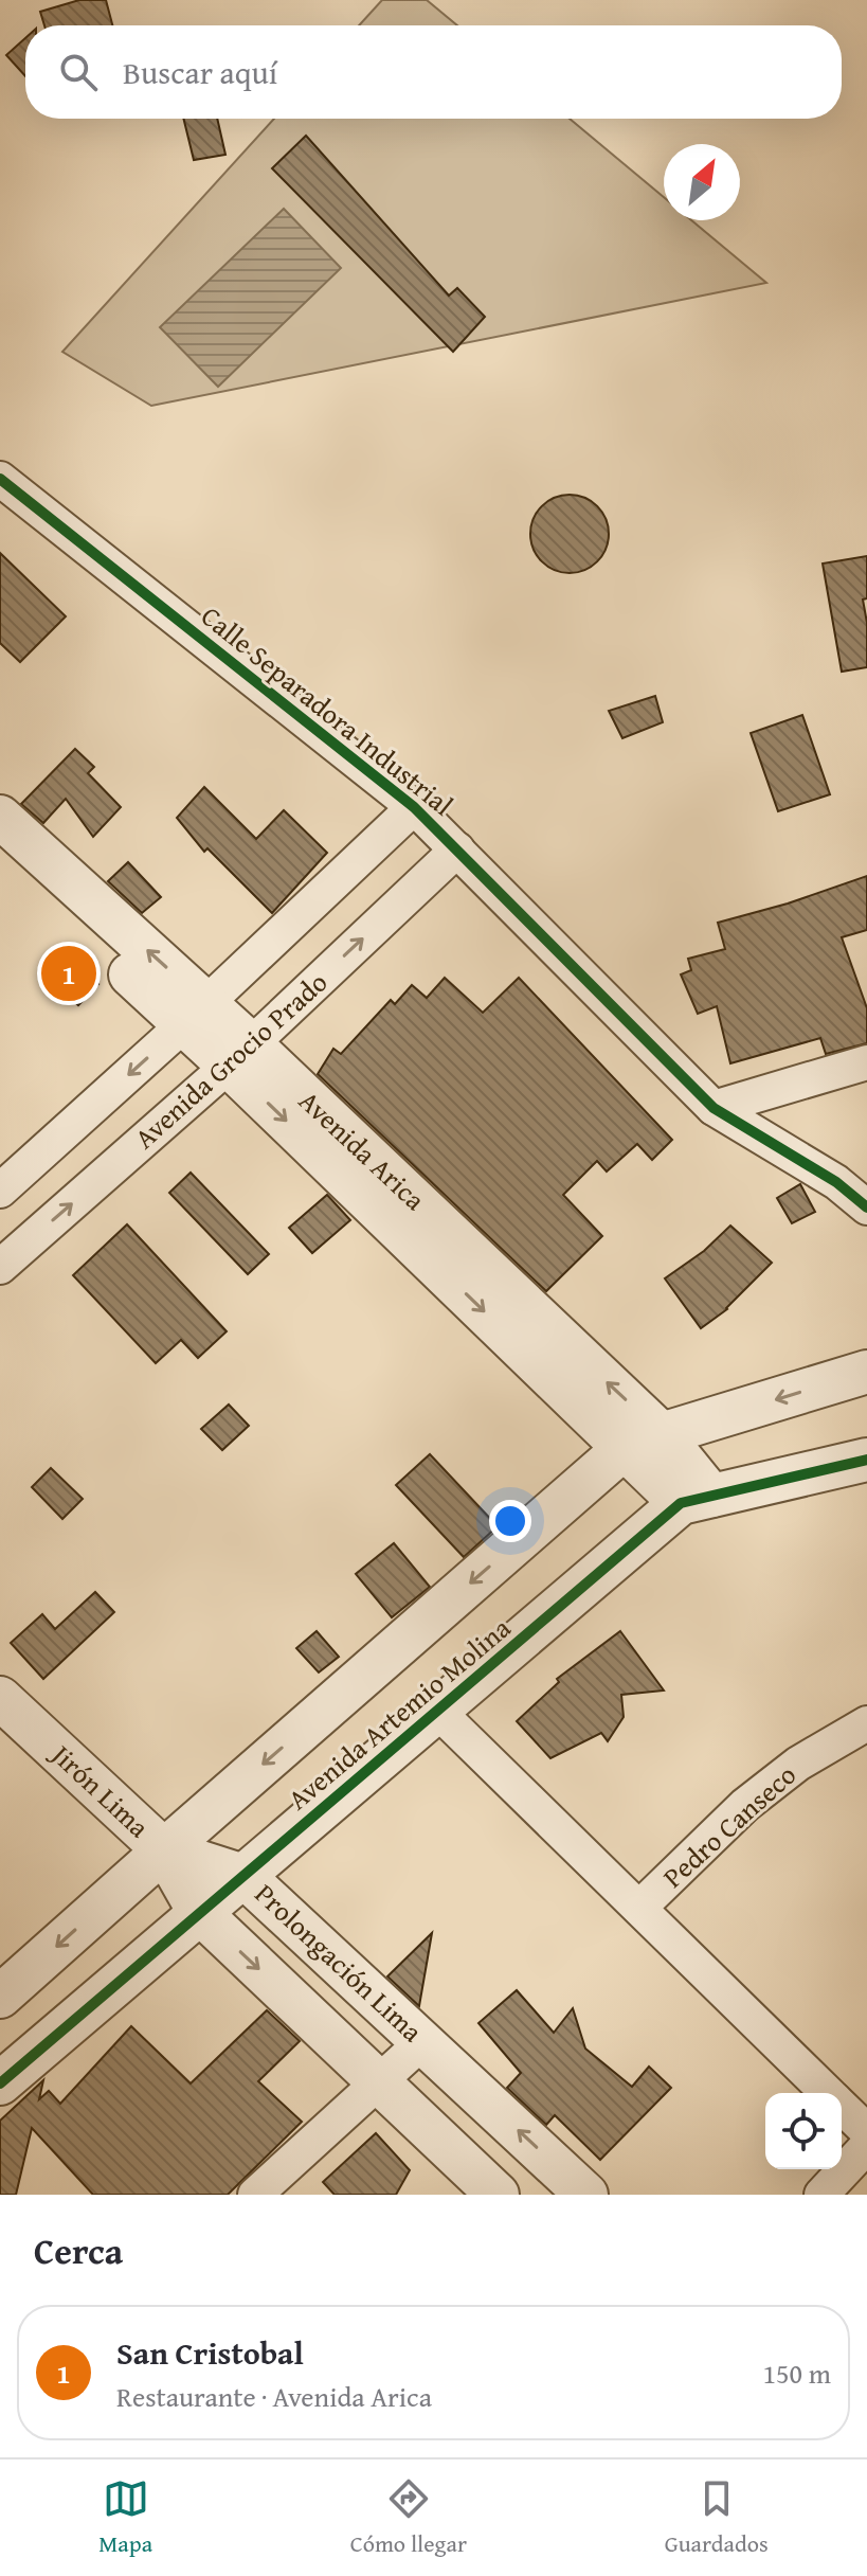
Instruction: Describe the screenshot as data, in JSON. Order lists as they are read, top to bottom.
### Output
{
  "streets": {
    "street": [
      "Calle Separadora Industrial",
      "Avenida Grocio Prado",
      "Avenida Arica",
      "Avenida Artemio Molina",
      "Jirón Lima",
      "Pedro Canseco",
      "Prolongación Lima"
    ]
  },
  "crossings": [
    ["Calle Separadora Industrial", "Avenida Grocio Prado"],
    ["Avenida Grocio Prado", "Avenida Arica"],
    ["Avenida Arica", "Avenida Artemio Molina"],
    ["Avenida Artemio Molina", "Jirón Lima"],
    ["Avenida Artemio Molina", "Prolongación Lima"],
    ["Jirón Lima", "Prolongación Lima"]
  ],
  "north": "top right",
  "page": {
    "search": "Buscar aquí",
    "pins": "1",
    "heading": "Cerca",
    "list": [
      {
        "mark": "1",
        "name": "San Cristobal",
        "note": "Restaurante · Avenida Arica",
        "value": "150 m"
      }
    ],
    "nav": ["Mapa", "Cómo llegar", "Guardados"]
  }
}
